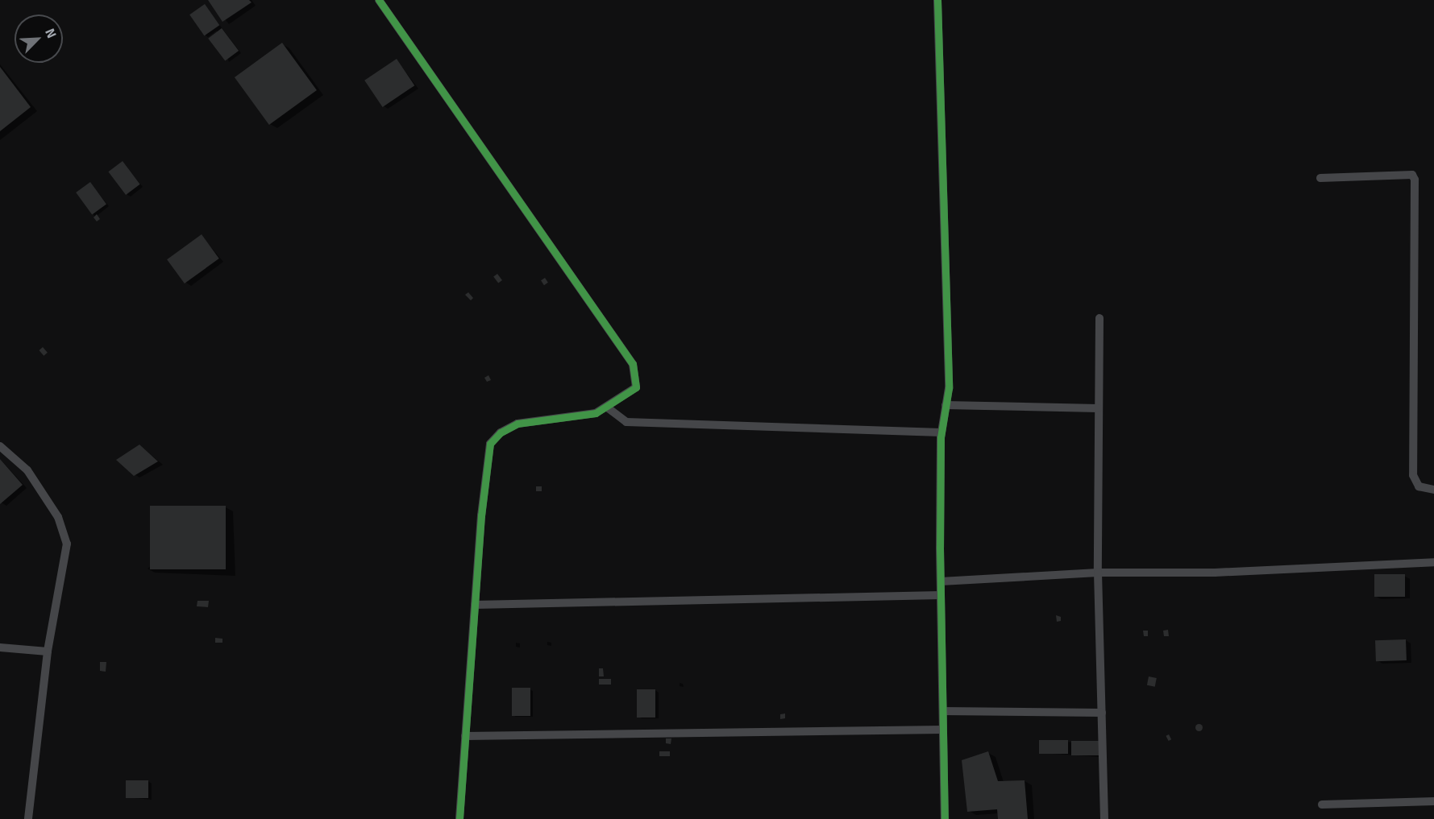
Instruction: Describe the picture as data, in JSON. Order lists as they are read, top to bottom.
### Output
{
  "north": "top right"
}
